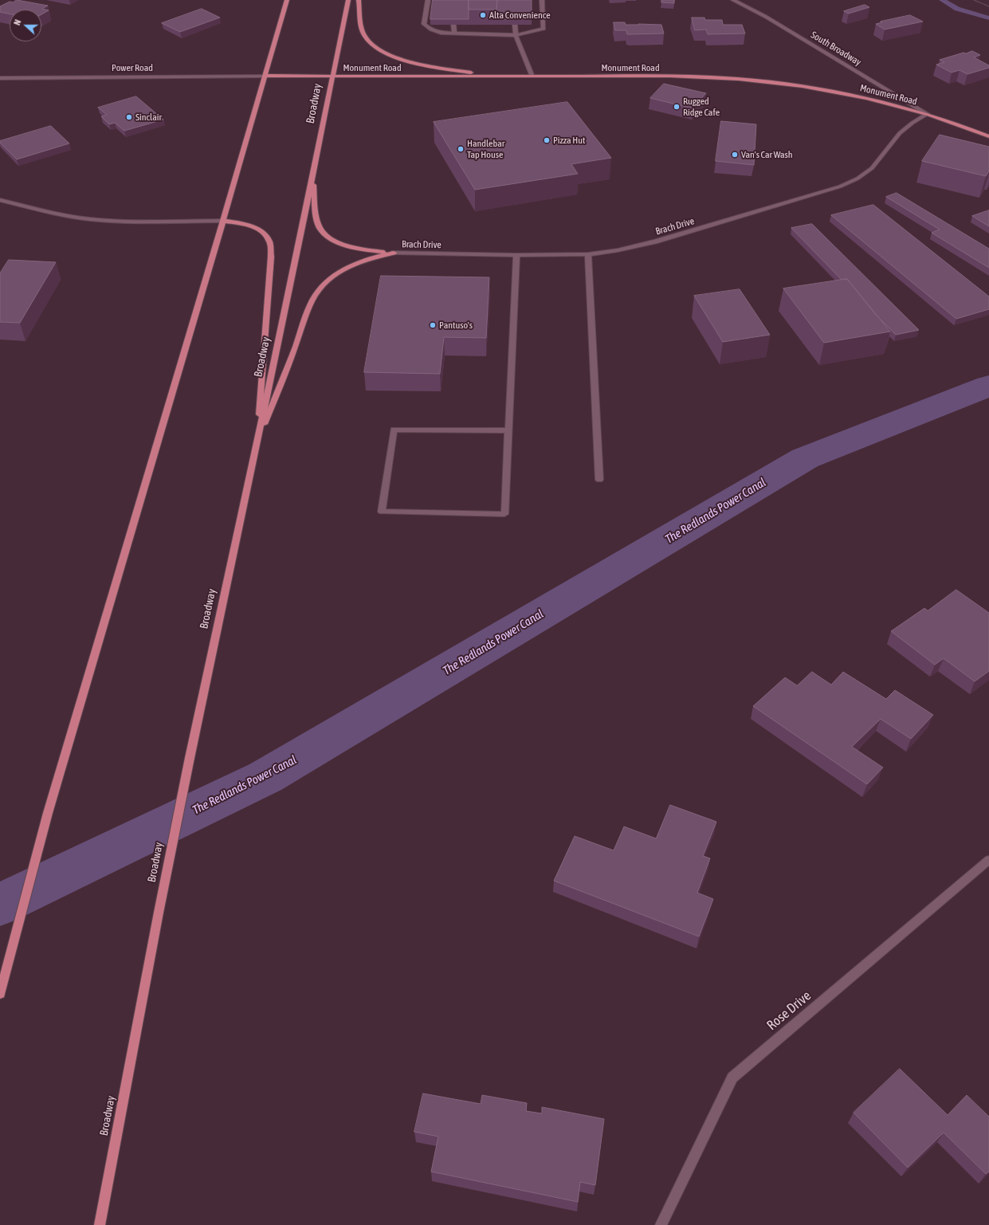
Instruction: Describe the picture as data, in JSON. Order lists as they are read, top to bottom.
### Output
{
  "streets": {
    "main road": ["Monument Road", "Broadway"],
    "street": [
      "South Broadway",
      "Power Road",
      "Brach Drive",
      "Rose Drive"
    ]
  },
  "crossings": [
    ["South Broadway", "Monument Road"],
    ["South Broadway", "Brach Drive"],
    ["Power Road", "Monument Road"],
    ["Monument Road", "Broadway"],
    ["Monument Road", "Brach Drive"]
  ],
  "water": ["The Redlands Power Canal"],
  "places": [
    "Alta Convenience",
    "Rugged Ridge Cafe",
    "Sinclair",
    "Pizza Hut",
    "Handlebar Tap House",
    "Van's Car Wash",
    "Pantuso's"
  ],
  "north": "left"
}
